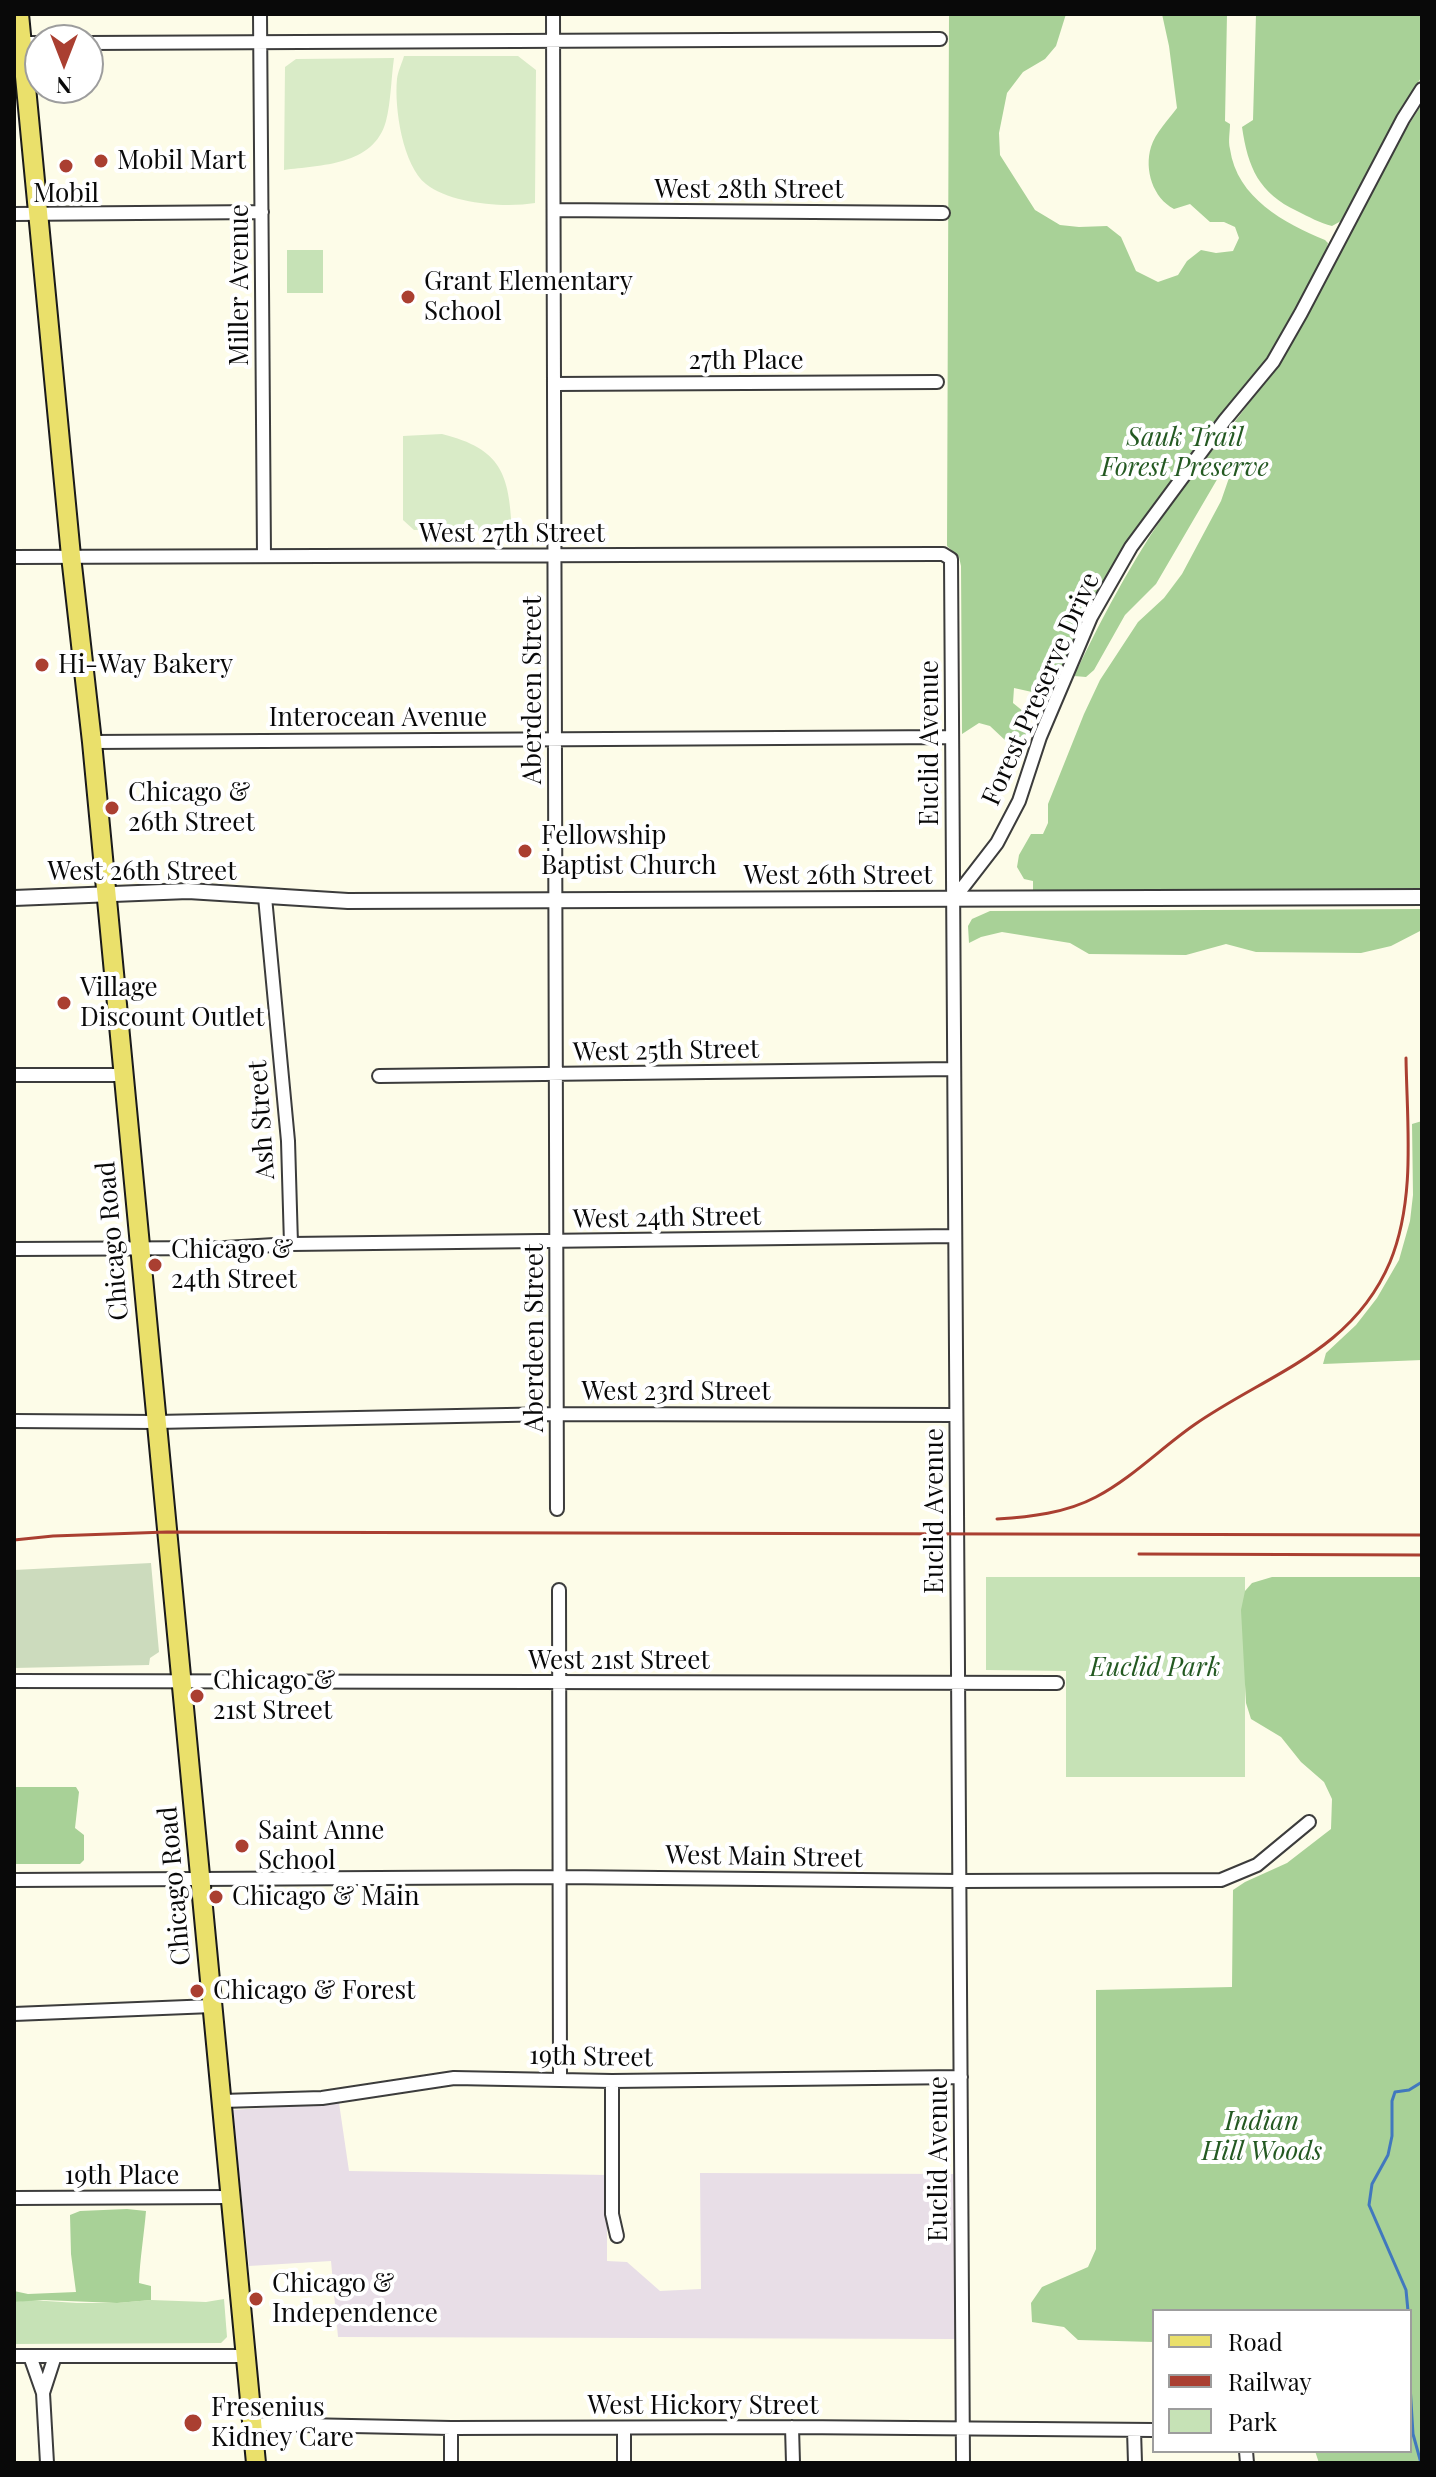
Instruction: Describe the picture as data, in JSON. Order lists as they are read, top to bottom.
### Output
{
  "streets": {
    "main road": ["Chicago Road"],
    "street": [
      "West 28th Street",
      "Miller Avenue",
      "27th Place",
      "West 27th Street",
      "Forest Preserve Drive",
      "Aberdeen Street",
      "Interocean Avenue",
      "Euclid Avenue",
      "West 26th Street",
      "West 25th Street",
      "Ash Street",
      "West 24th Street",
      "West 23rd Street",
      "West 21st Street",
      "West Main Street",
      "19th Street",
      "19th Place",
      "West Hickory Street"
    ]
  },
  "crossings": [
    ["West 28th Street", "Aberdeen Street"],
    ["Miller Avenue", "West 27th Street"],
    ["27th Place", "Aberdeen Street"],
    ["West 27th Street", "Aberdeen Street"],
    ["West 27th Street", "Euclid Avenue"],
    ["West 27th Street", "Chicago Road"],
    ["Forest Preserve Drive", "Euclid Avenue"],
    ["Forest Preserve Drive", "West 26th Street"],
    ["Aberdeen Street", "Interocean Avenue"],
    ["Aberdeen Street", "West 26th Street"],
    ["Aberdeen Street", "West 25th Street"],
    ["Aberdeen Street", "West 24th Street"],
    ["Aberdeen Street", "West 23rd Street"],
    ["Interocean Avenue", "Euclid Avenue"],
    ["Interocean Avenue", "Chicago Road"],
    ["Euclid Avenue", "West 26th Street"],
    ["Euclid Avenue", "West 25th Street"],
    ["Euclid Avenue", "West 24th Street"],
    ["Euclid Avenue", "West 23rd Street"],
    ["Euclid Avenue", "West 21st Street"],
    ["Euclid Avenue", "West Main Street"],
    ["Euclid Avenue", "19th Street"],
    ["Euclid Avenue", "West Hickory Street"],
    ["West 26th Street", "Ash Street"],
    ["West 26th Street", "Chicago Road"],
    ["Ash Street", "West 24th Street"],
    ["West 24th Street", "Chicago Road"],
    ["Chicago Road", "West 23rd Street"],
    ["Chicago Road", "West 21st Street"],
    ["Chicago Road", "West Main Street"],
    ["Chicago Road", "19th Street"],
    ["Chicago Road", "19th Place"],
    ["Chicago Road", "West Hickory Street"]
  ],
  "parks": ["Sauk Trail Forest Preserve", "Euclid Park", "Indian Hill Woods"],
  "places": [
    "Mobil Mart",
    "Mobil",
    "Grant Elementary School",
    "Hi-Way Bakery",
    "Chicago & 26th Street",
    "Fellowship Baptist Church",
    "Village Discount Outlet",
    "Chicago & 24th Street",
    "Chicago & 21st Street",
    "Saint Anne School",
    "Chicago & Main",
    "Chicago & Forest",
    "Chicago & Independence",
    "Fresenius Kidney Care"
  ],
  "legend": ["Road", "Railway", "Park"],
  "north": "bottom"
}
